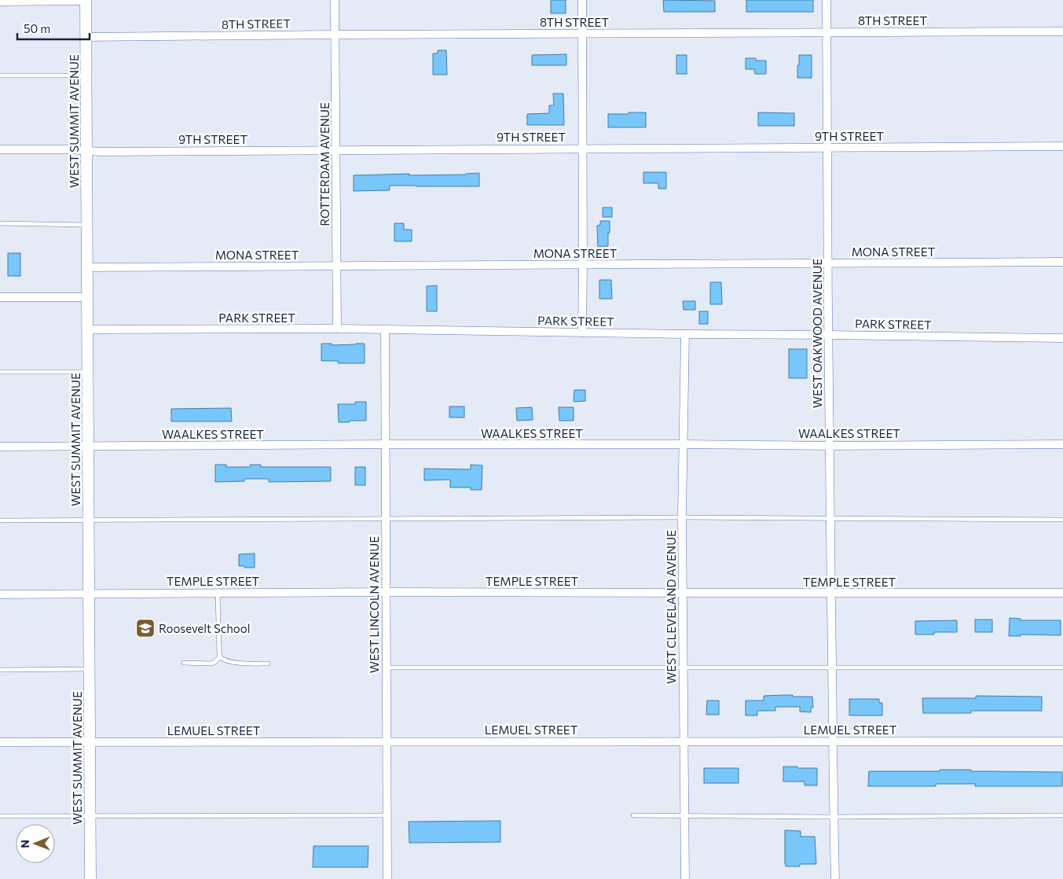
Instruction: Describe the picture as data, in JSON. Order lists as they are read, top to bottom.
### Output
{
  "streets": {
    "street": [
      "8TH STREET",
      "WEST SUMMIT AVENUE",
      "9TH STREET",
      "ROTTERDAM AVENUE",
      "MONA STREET",
      "PARK STREET",
      "WEST OAKWOOD AVENUE",
      "WAALKES STREET",
      "TEMPLE STREET",
      "WEST LINCOLN AVENUE",
      "WEST CLEVELAND AVENUE",
      "LEMUEL STREET"
    ]
  },
  "crossings": [
    ["8TH STREET", "WEST SUMMIT AVENUE"],
    ["8TH STREET", "ROTTERDAM AVENUE"],
    ["8TH STREET", "WEST OAKWOOD AVENUE"],
    ["WEST SUMMIT AVENUE", "9TH STREET"],
    ["WEST SUMMIT AVENUE", "MONA STREET"],
    ["WEST SUMMIT AVENUE", "PARK STREET"],
    ["WEST SUMMIT AVENUE", "WAALKES STREET"],
    ["WEST SUMMIT AVENUE", "TEMPLE STREET"],
    ["WEST SUMMIT AVENUE", "LEMUEL STREET"],
    ["9TH STREET", "ROTTERDAM AVENUE"],
    ["9TH STREET", "WEST OAKWOOD AVENUE"],
    ["ROTTERDAM AVENUE", "MONA STREET"],
    ["ROTTERDAM AVENUE", "PARK STREET"],
    ["MONA STREET", "WEST OAKWOOD AVENUE"],
    ["PARK STREET", "WEST OAKWOOD AVENUE"],
    ["PARK STREET", "WEST LINCOLN AVENUE"],
    ["PARK STREET", "WEST CLEVELAND AVENUE"],
    ["WEST OAKWOOD AVENUE", "WAALKES STREET"],
    ["WEST OAKWOOD AVENUE", "TEMPLE STREET"],
    ["WEST OAKWOOD AVENUE", "LEMUEL STREET"],
    ["WAALKES STREET", "WEST LINCOLN AVENUE"],
    ["WAALKES STREET", "WEST CLEVELAND AVENUE"],
    ["TEMPLE STREET", "WEST LINCOLN AVENUE"],
    ["TEMPLE STREET", "WEST CLEVELAND AVENUE"],
    ["WEST LINCOLN AVENUE", "LEMUEL STREET"],
    ["WEST CLEVELAND AVENUE", "LEMUEL STREET"]
  ],
  "places": {
    "school or university": ["Roosevelt School"]
  },
  "scale_bar": "50 m",
  "north": "left"
}
